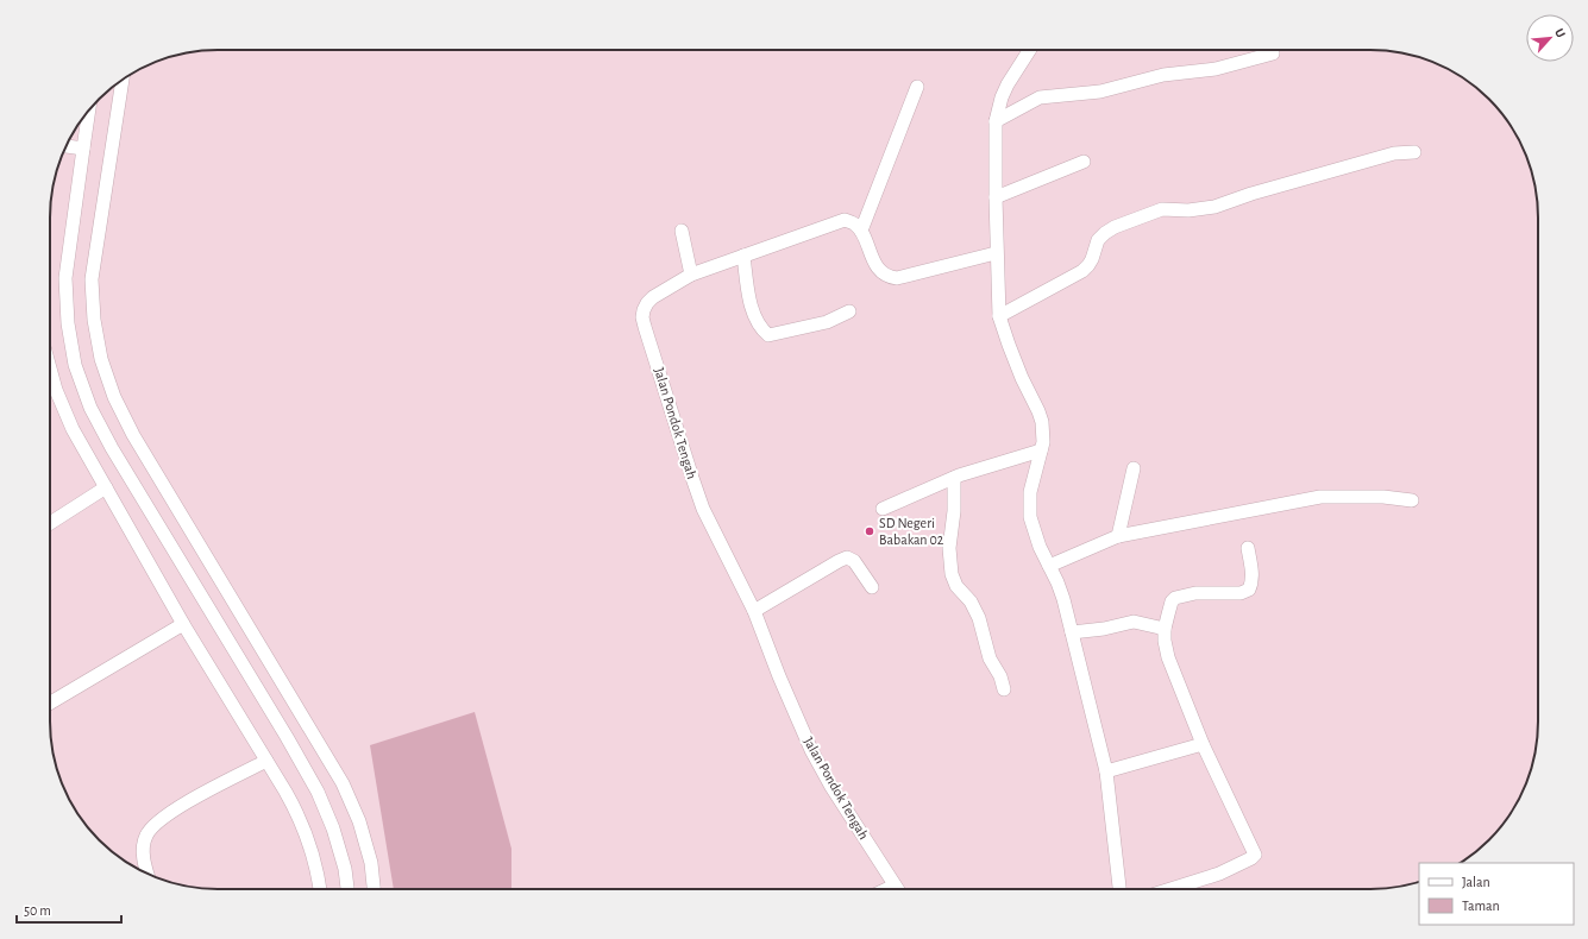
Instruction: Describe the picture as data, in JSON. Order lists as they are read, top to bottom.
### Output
{
  "streets": {
    "street": ["Jalan Pondok Tengah"]
  },
  "places": ["SD Negeri Babakan 02"],
  "legend": ["Jalan", "Taman"],
  "scale_bar": "50 m",
  "north": "top right"
}
